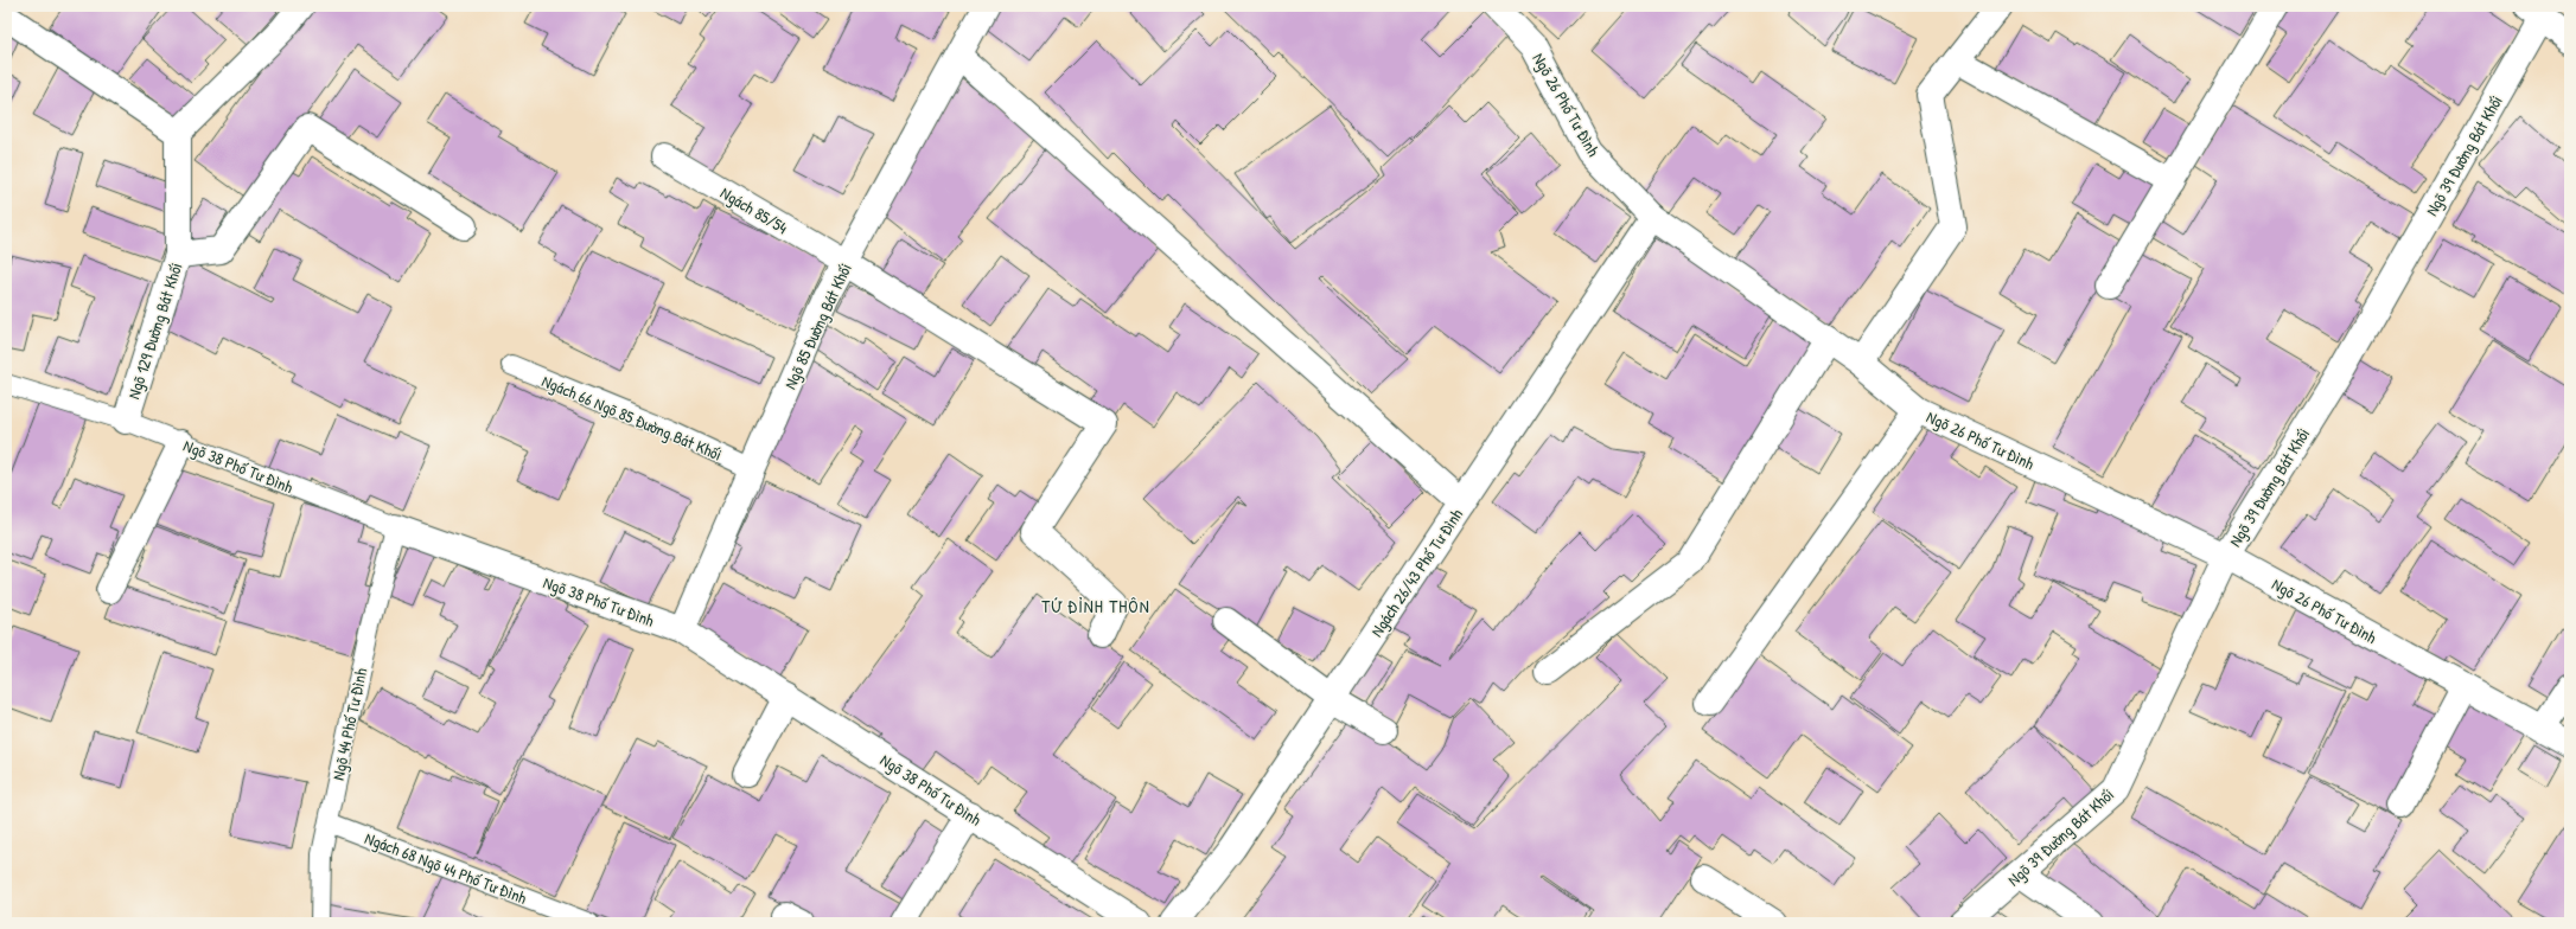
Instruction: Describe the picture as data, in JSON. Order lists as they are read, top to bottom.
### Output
{
  "streets": {
    "street": [
      "Ngõ 26 Phố Tư Đình",
      "Ngõ 39 Đường Bát Khối",
      "Ngách 85/54",
      "Ngõ 85 Đường Bát Khối",
      "Ngõ 129 Đường Bát Khối",
      "Ngõ 38 Phố Tư Đình",
      "Ngách 26/43 Phố Tư Đình"
    ],
    "lane": ["Ngách 66 Ngõ 85 Đường Bát Khối", "Ngõ 44 Phố Tư Đình", "Ngách 68 Ngõ 44 Phố Tư Đình"]
  },
  "crossings": [
    ["Ngõ 26 Phố Tư Đình", "Ngõ 39 Đường Bát Khối"],
    ["Ngõ 26 Phố Tư Đình", "Ngách 26/43 Phố Tư Đình"],
    ["Ngách 85/54", "Ngõ 85 Đường Bát Khối"],
    ["Ngõ 85 Đường Bát Khối", "Ngách 66 Ngõ 85 Đường Bát Khối"],
    ["Ngõ 85 Đường Bát Khối", "Ngõ 38 Phố Tư Đình"],
    ["Ngõ 129 Đường Bát Khối", "Ngõ 38 Phố Tư Đình"],
    ["Ngõ 38 Phố Tư Đình", "Ngõ 44 Phố Tư Đình"],
    ["Ngõ 44 Phố Tư Đình", "Ngách 68 Ngõ 44 Phố Tư Đình"]
  ],
  "districts": ["TỨ ĐỈNH THÔN"]
}
